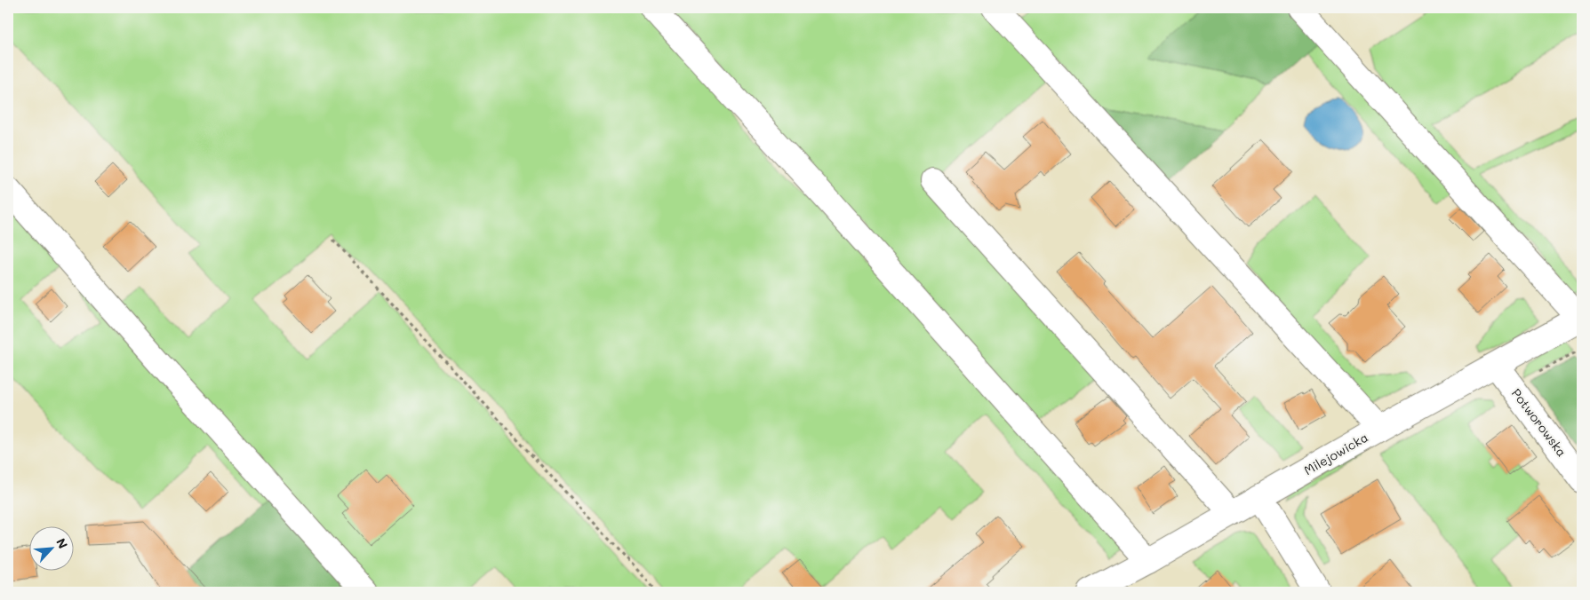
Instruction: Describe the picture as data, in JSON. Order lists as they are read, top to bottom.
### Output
{
  "streets": {
    "street": ["Potworowska", "Milejowicka"]
  },
  "crossings": [
    ["Potworowska", "Milejowicka"]
  ],
  "north": "top right"
}
